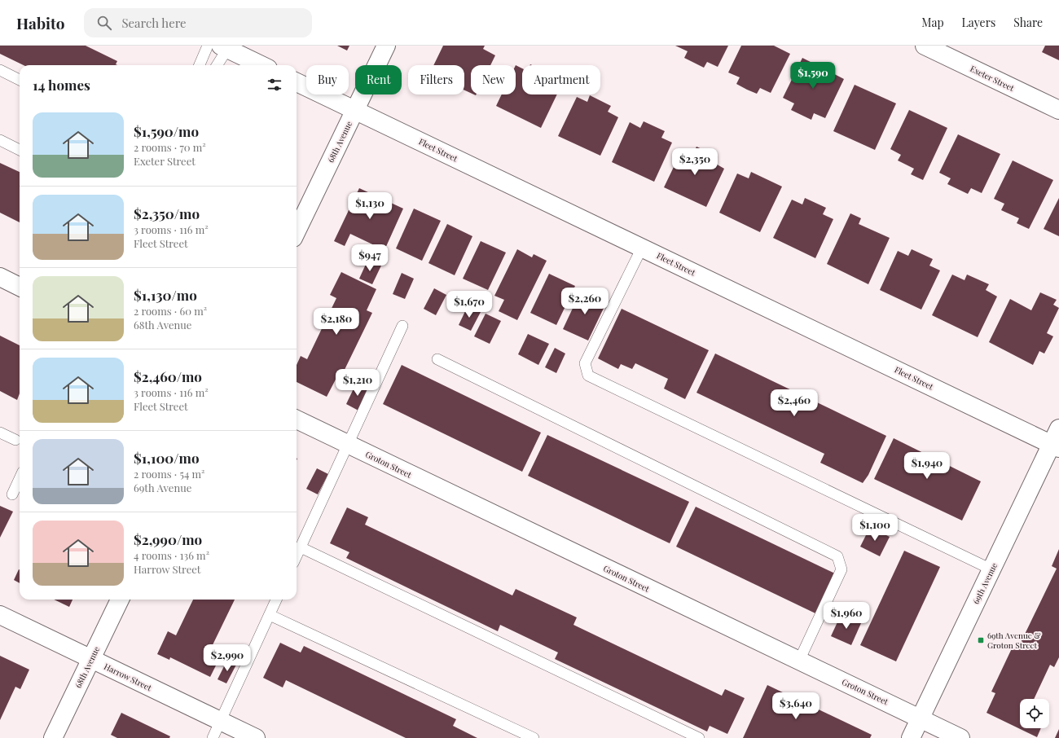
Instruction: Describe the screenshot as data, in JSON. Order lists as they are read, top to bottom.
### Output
{
  "streets": {
    "street": [
      "Exeter Street",
      "68th Avenue",
      "Fleet Street",
      "Groton Street",
      "69th Avenue",
      "Harrow Street"
    ]
  },
  "crossings": [
    ["68th Avenue", "Fleet Street"],
    ["68th Avenue", "Harrow Street"],
    ["Fleet Street", "69th Avenue"],
    ["Groton Street", "69th Avenue"]
  ],
  "places": {
    "transit": ["69th Avenue & Groton Street"]
  },
  "page": {
    "header": "Habito",
    "search": "Search here",
    "nav": ["Map", "Layers", "Share"],
    "price": [
      "$1,590",
      "$2,350",
      "$1,130",
      "$947",
      "$2,260",
      "$1,670",
      "$2,180",
      "$1,210",
      "$2,460",
      "$1,940",
      "$1,100",
      "$1,960",
      "$2,990",
      "$3,640"
    ],
    "chip": [
      "Buy",
      "Rent",
      "Filters",
      "New",
      "Apartment"
    ],
    "heading": "14 homes",
    "list": [
      {
        "name": "$1,590/mo",
        "note": "2 rooms · 70 m² · Exeter Street"
      },
      {
        "name": "$2,350/mo",
        "note": "3 rooms · 116 m² · Fleet Street"
      },
      {
        "name": "$1,130/mo",
        "note": "2 rooms · 60 m² · 68th Avenue"
      },
      {
        "name": "$2,460/mo",
        "note": "3 rooms · 116 m² · Fleet Street"
      },
      {
        "name": "$1,100/mo",
        "note": "2 rooms · 54 m² · 69th Avenue"
      },
      {
        "name": "$2,990/mo",
        "note": "4 rooms · 136 m² · Harrow Street"
      }
    ]
  }
}
